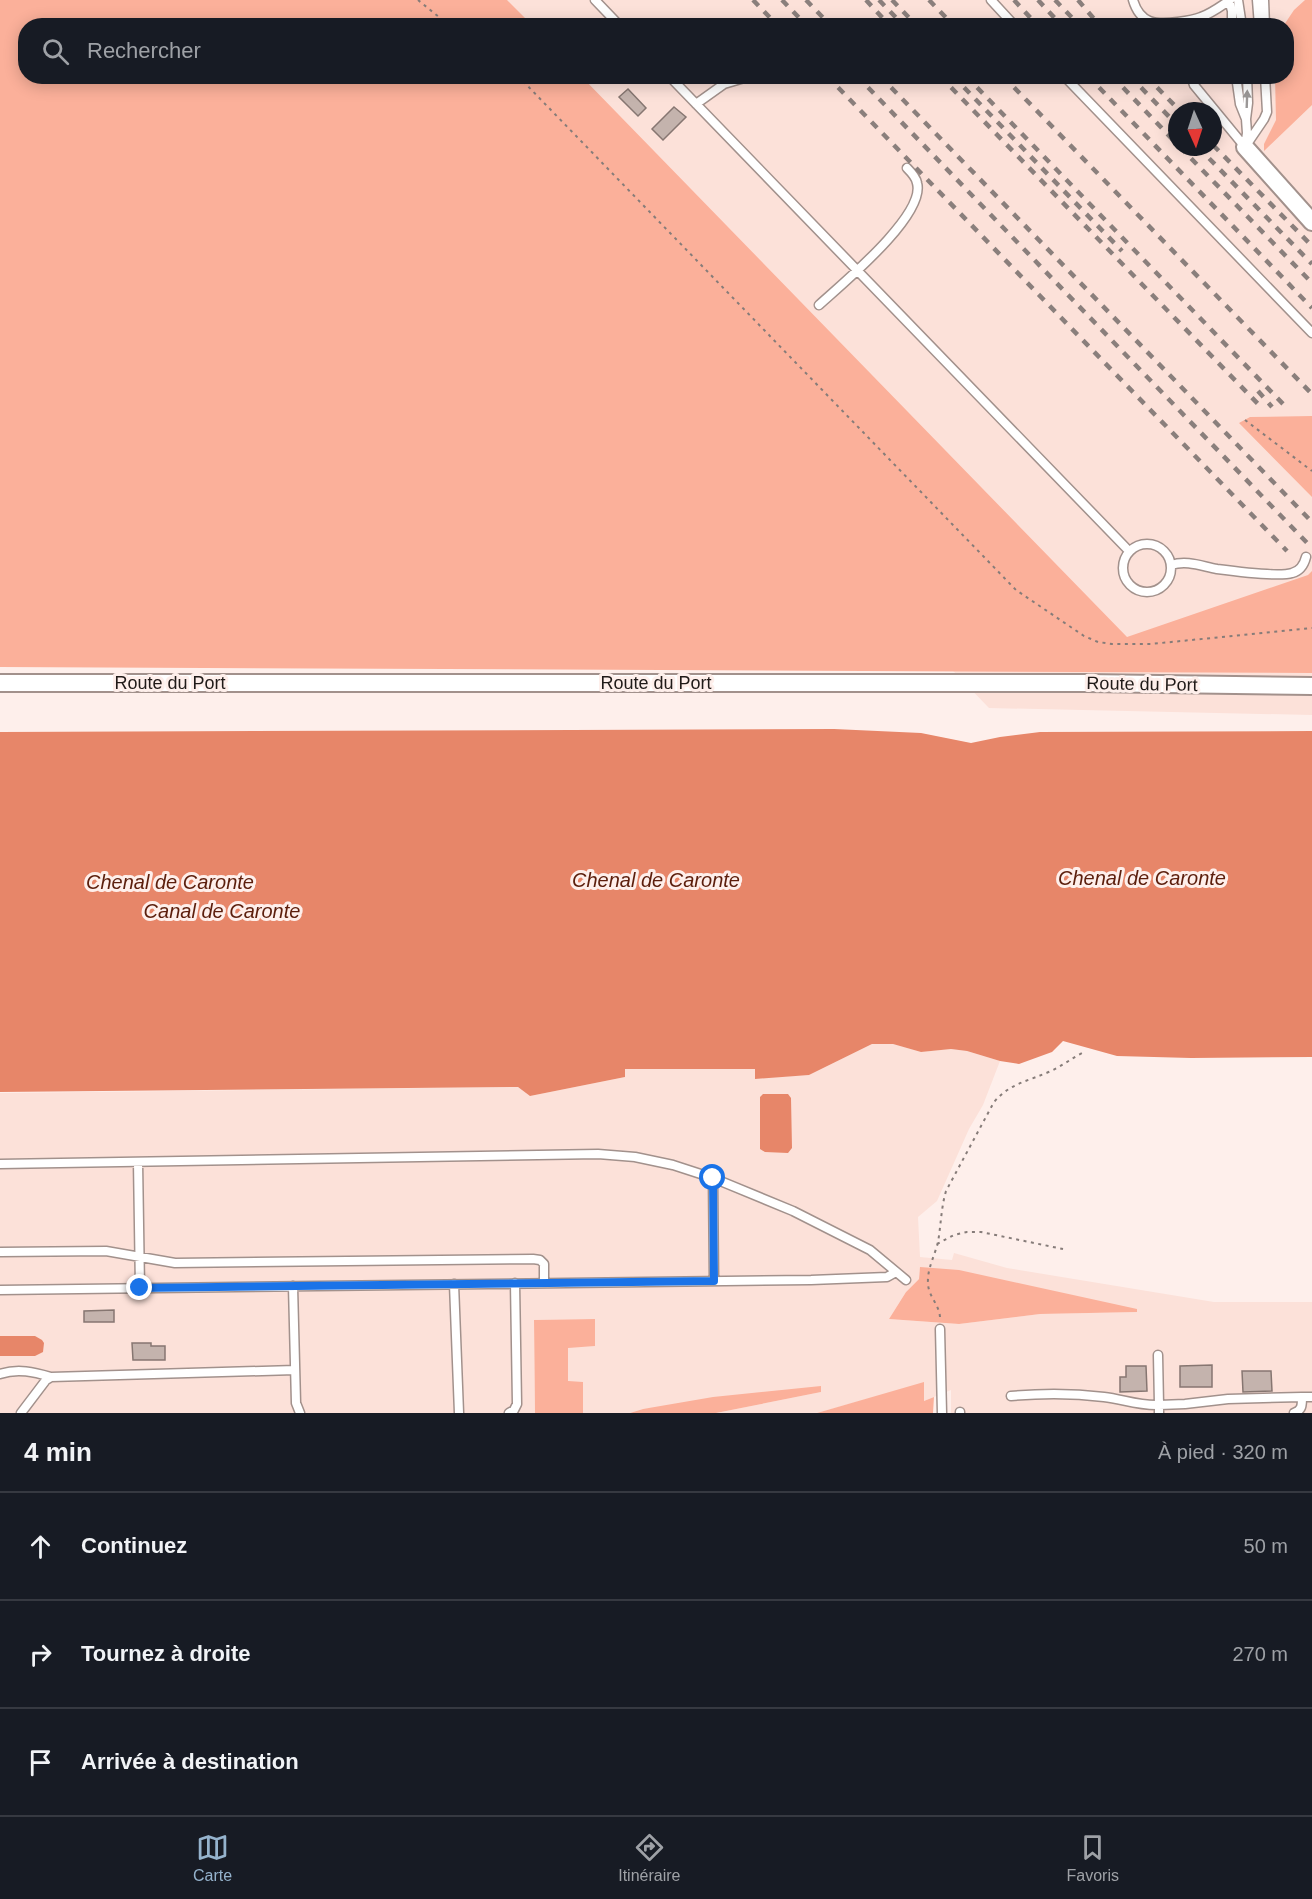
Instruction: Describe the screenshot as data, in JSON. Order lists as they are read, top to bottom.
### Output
{
  "streets": {
    "street": ["Route du Port"]
  },
  "water": ["Chenal de Caronte", "Canal de Caronte"],
  "north": "bottom",
  "page": {
    "search": "Rechercher",
    "heading": ["4 min", "À pied · 320 m"],
    "list": [
      ["Continuez", "50 m"],
      ["Tournez à droite", "270 m"],
      "Arrivée à destination"
    ],
    "nav": ["Carte", "Itinéraire", "Favoris"]
  }
}
